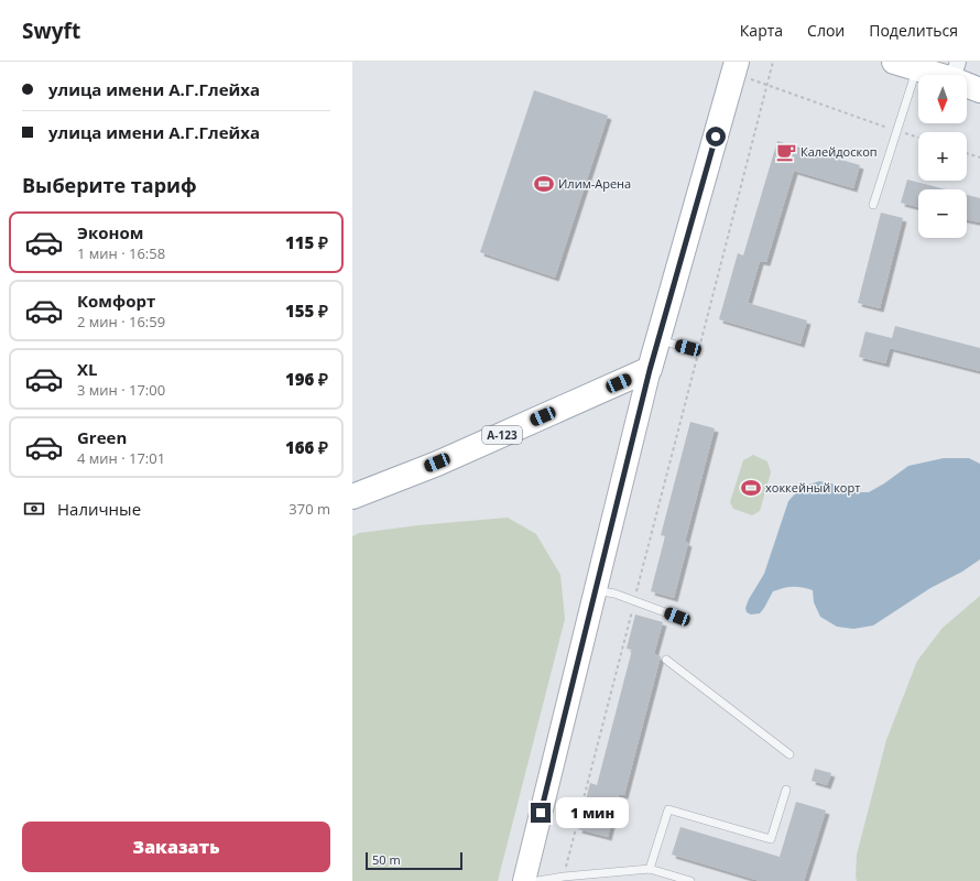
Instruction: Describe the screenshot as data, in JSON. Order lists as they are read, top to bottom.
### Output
{
  "streets": {
    "main road": ["А-123"]
  },
  "places": {
    "cafe": ["Калейдоскоп"],
    "sports": ["Илим-Арена", "хоккейный корт"]
  },
  "scale_bar": "50 m",
  "north": "bottom",
  "page": {
    "header": "Swyft",
    "nav": ["Карта", "Слои", "Поделиться"],
    "banner": ["улица имени А.Г.Глейха", "улица имени А.Г.Глейха"],
    "map_buttons": ["+", "−"],
    "heading": "Выберите тариф",
    "list": [
      {
        "name": "Эконом",
        "note": "1 мин · 16:58",
        "value": "115 ₽"
      },
      {
        "name": "Комфорт",
        "note": "2 мин · 16:59",
        "value": "155 ₽"
      },
      {
        "name": "XL",
        "note": "3 мин · 17:00",
        "value": "196 ₽"
      },
      {
        "name": "Green",
        "note": "4 мин · 17:01",
        "value": "166 ₽"
      }
    ],
    "pay": ["Наличные", "370 m"],
    "bubble": "1 мин",
    "buttons": "Заказать",
    "scale": "50 m"
  }
}
